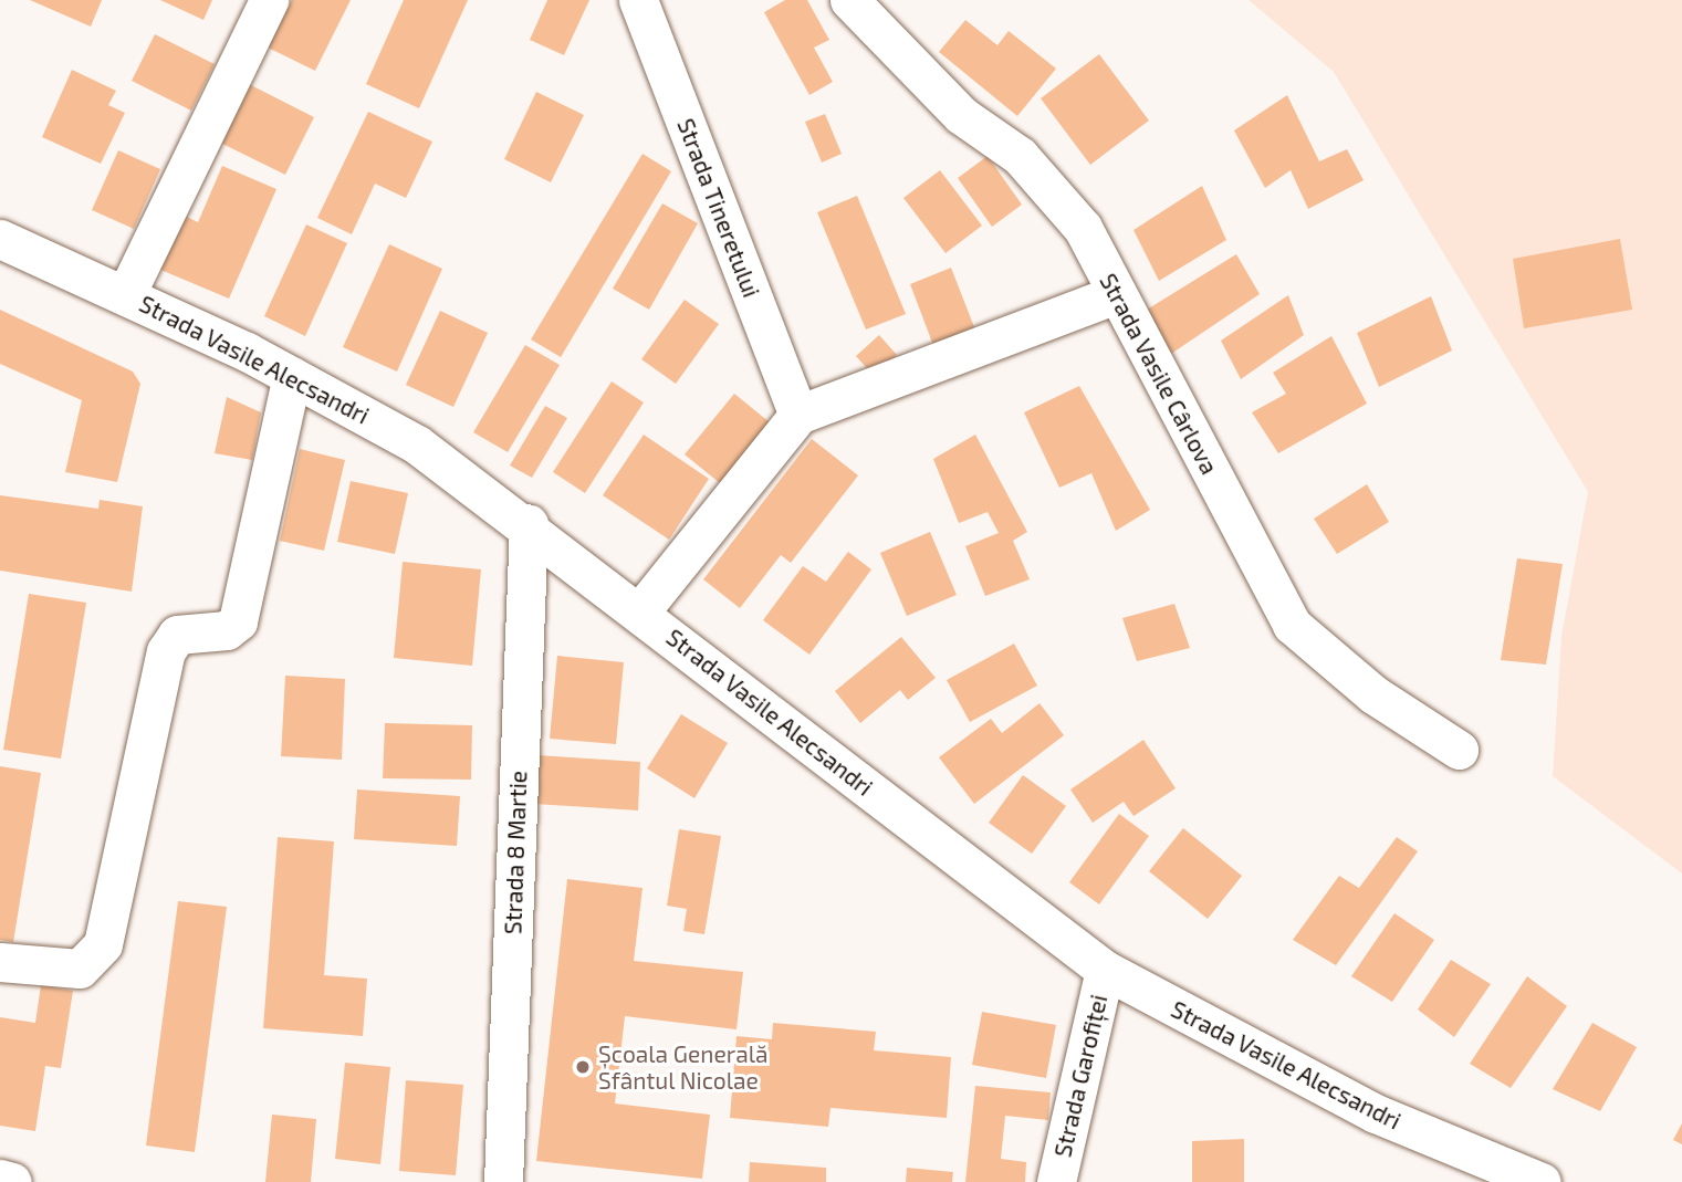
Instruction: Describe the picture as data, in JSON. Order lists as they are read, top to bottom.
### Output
{
  "streets": {
    "street": [
      "Strada Tineretului",
      "Strada Vasile Alecsandri",
      "Strada Vasile Cârlova",
      "Strada 8 Martie",
      "Strada Garofiței"
    ]
  },
  "crossings": [
    ["Strada Vasile Alecsandri", "Strada 8 Martie"],
    ["Strada Vasile Alecsandri", "Strada Garofiței"]
  ],
  "places": ["Școala Generală Sfântul Nicolae"]
}
